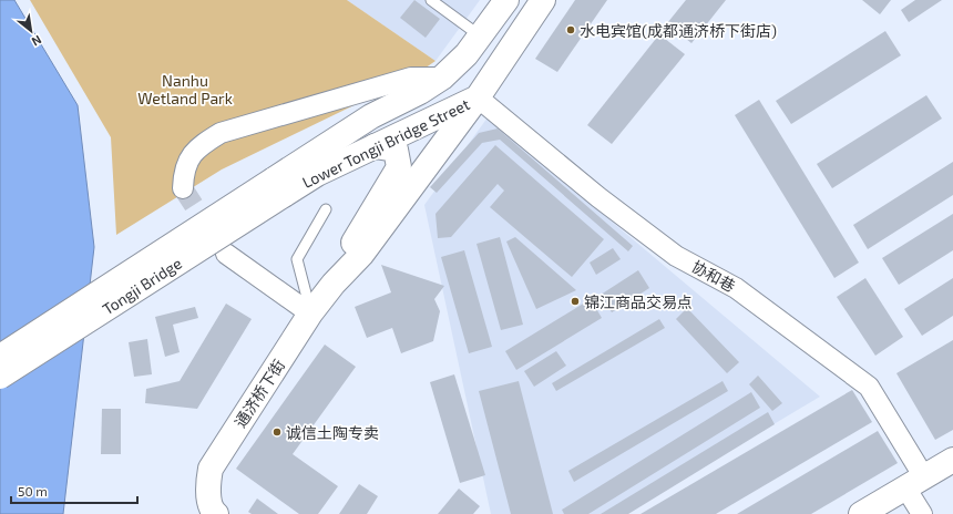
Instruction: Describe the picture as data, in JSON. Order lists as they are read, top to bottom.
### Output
{
  "streets": {
    "street": [
      "Lower Tongji Bridge Street",
      "协和巷",
      "Tongji Bridge",
      "通济桥下街"
    ]
  },
  "crossings": [
    ["Lower Tongji Bridge Street", "协和巷"],
    ["Lower Tongji Bridge Street", "Tongji Bridge"],
    ["Lower Tongji Bridge Street", "通济桥下街"],
    ["协和巷", "通济桥下街"]
  ],
  "parks": ["Nanhu Wetland Park"],
  "places": ["水电宾馆(成都通济桥下街店)", "锦江商品交易点", "诚信土陶专卖"],
  "scale_bar": "50 m",
  "north": "bottom right"
}
